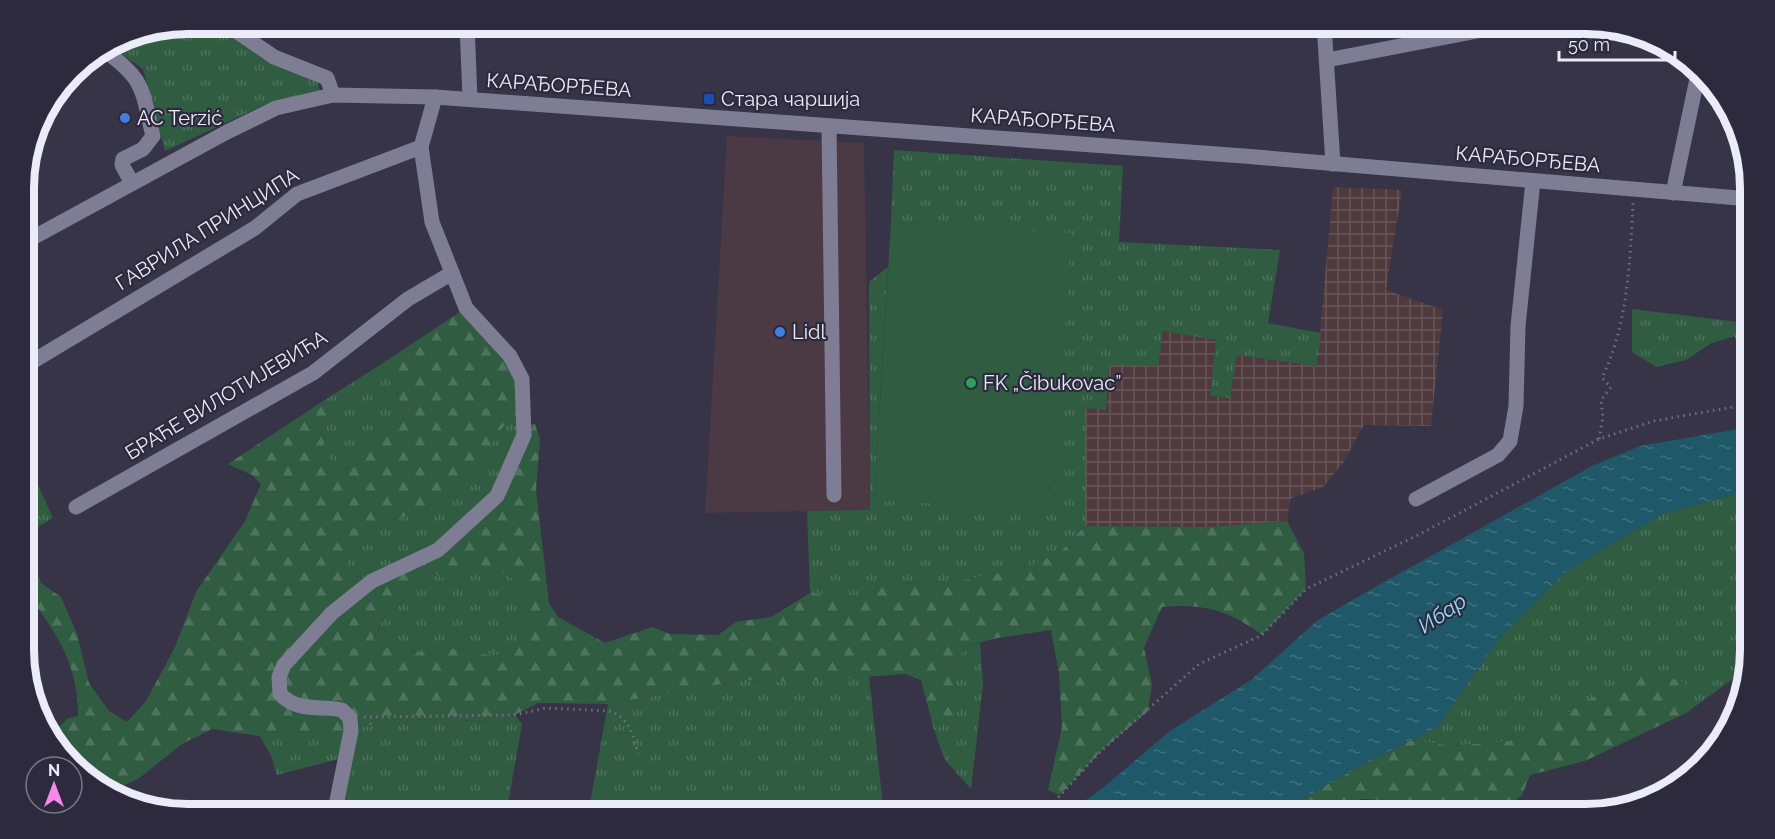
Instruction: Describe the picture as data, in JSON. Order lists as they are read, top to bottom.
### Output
{
  "streets": {
    "street": ["КАРАЂОРЂЕВА", "ГАВРИЛА ПРИНЦИПА", "БРАЋЕ ВИЛОТИЈЕВИЋА"]
  },
  "water": ["Ибар"],
  "places": {
    "transit": ["Стара чаршија"],
    "other": ["AC Terzić", "Lidl", "FK „Čibukovac”"]
  },
  "scale_bar": "50 m",
  "north": "top"
}
